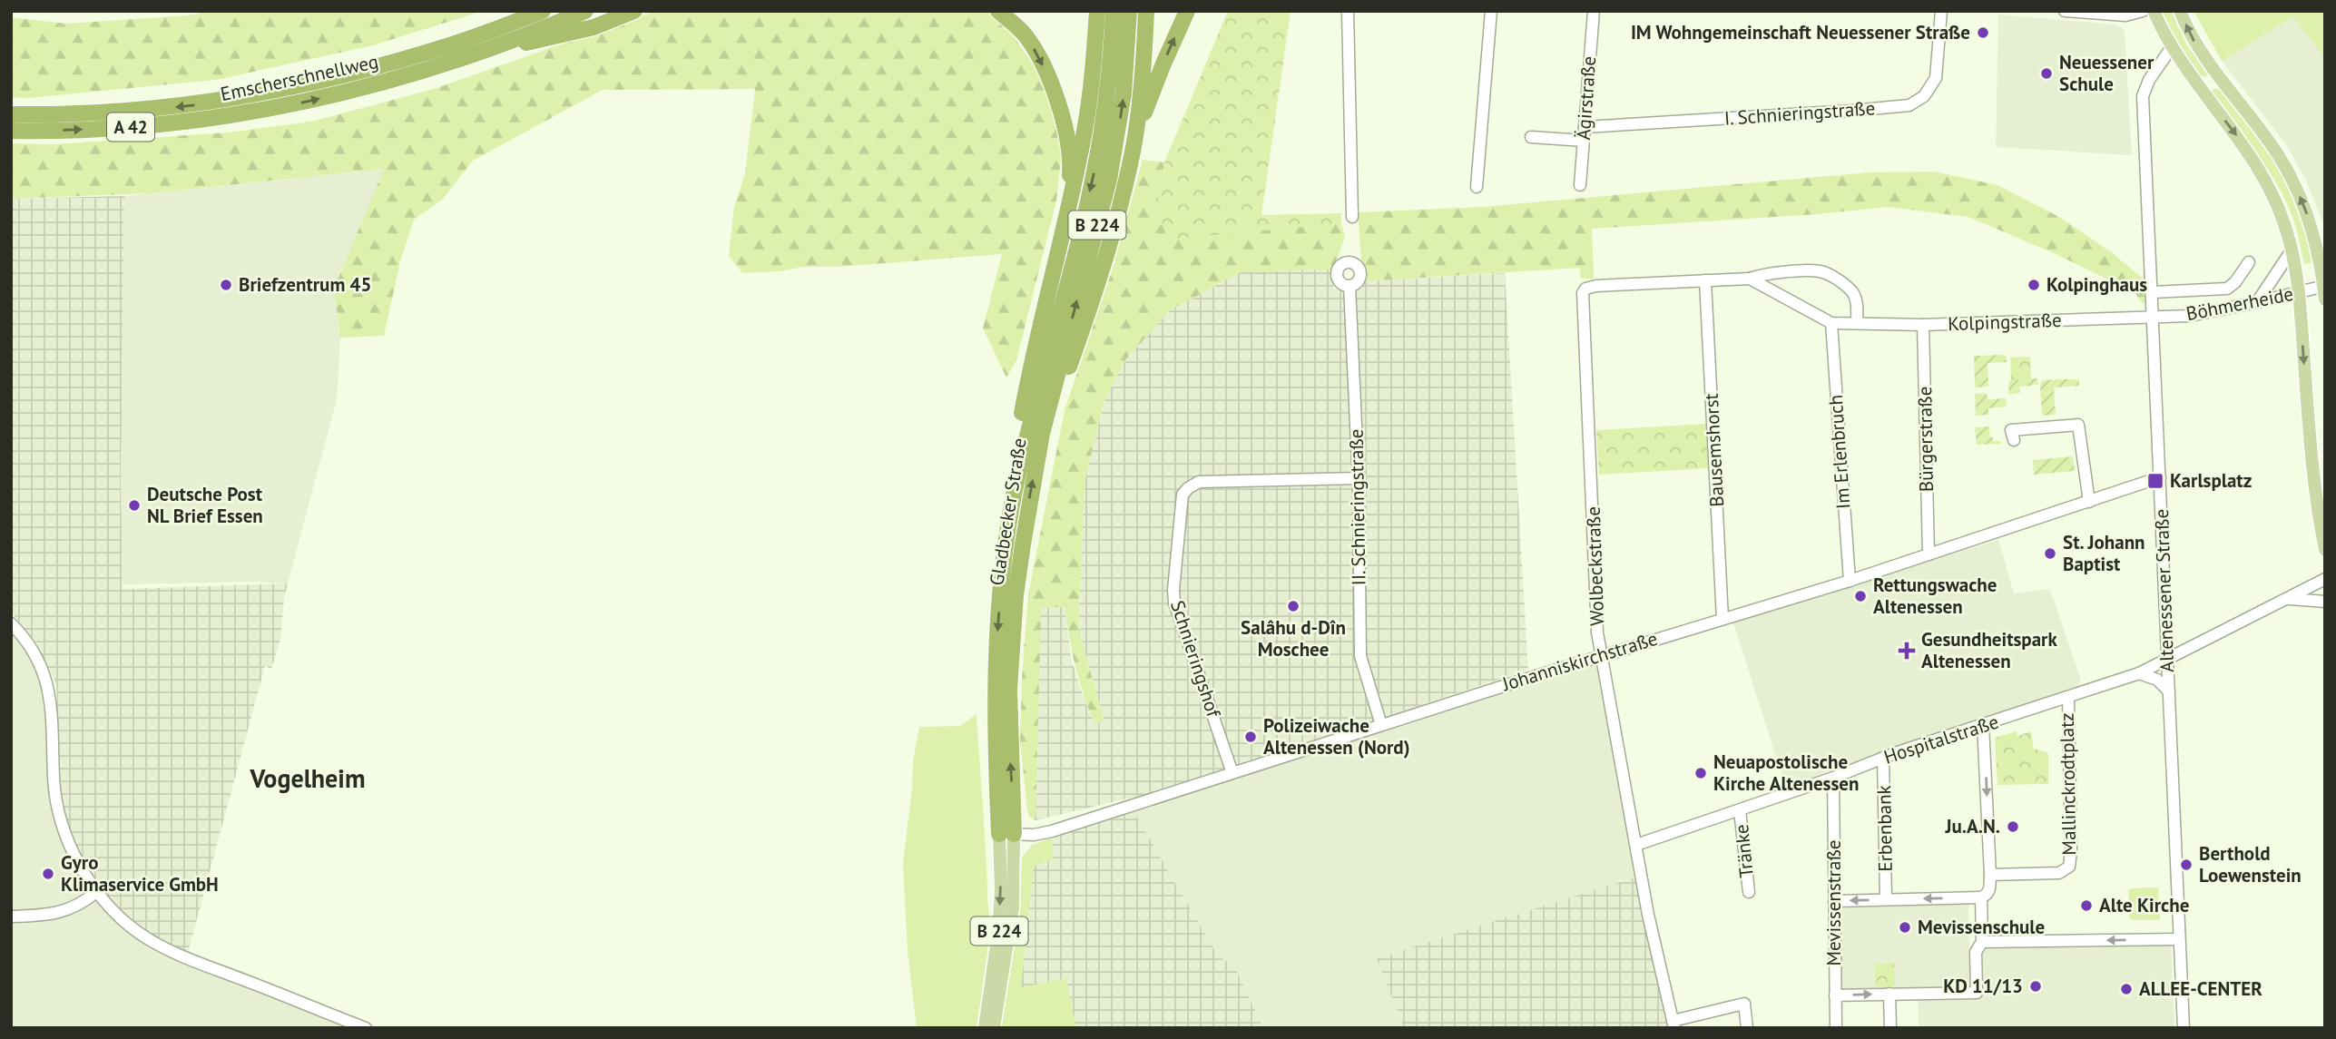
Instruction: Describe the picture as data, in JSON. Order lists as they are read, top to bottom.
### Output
{
  "streets": {
    "highway": [
      "Emscherschnellweg",
      "A 42",
      "B 224",
      "Gladbecker Straße"
    ],
    "street": [
      "Ägirstraße",
      "I. Schnieringstraße",
      "Böhmerheide",
      "Kolpingstraße",
      "Bürgerstraße",
      "Bausemshorst",
      "Im Erlenbruch",
      "II. Schnieringstraße",
      "Wolbeckstraße",
      "Altenessener Straße",
      "Schnieringshof",
      "Johanniskirchstraße",
      "Hospitalstraße",
      "Mallinckrodtplatz",
      "Erbenbank",
      "Tränke",
      "Mevissenstraße"
    ]
  },
  "crossings": [
    ["Ägirstraße", "I. Schnieringstraße"],
    ["Böhmerheide", "Kolpingstraße"],
    ["Böhmerheide", "Altenessener Straße"],
    ["Kolpingstraße", "Bürgerstraße"],
    ["Kolpingstraße", "Im Erlenbruch"],
    ["Kolpingstraße", "Altenessener Straße"],
    ["Bürgerstraße", "Johanniskirchstraße"],
    ["Bausemshorst", "Wolbeckstraße"],
    ["Bausemshorst", "Johanniskirchstraße"],
    ["Im Erlenbruch", "Johanniskirchstraße"],
    ["II. Schnieringstraße", "Schnieringshof"],
    ["II. Schnieringstraße", "Johanniskirchstraße"],
    ["Gladbecker Straße", "Johanniskirchstraße"],
    ["Wolbeckstraße", "Johanniskirchstraße"],
    ["Wolbeckstraße", "Hospitalstraße"],
    ["Altenessener Straße", "Johanniskirchstraße"],
    ["Altenessener Straße", "Hospitalstraße"],
    ["Schnieringshof", "Johanniskirchstraße"],
    ["Hospitalstraße", "Mallinckrodtplatz"],
    ["Hospitalstraße", "Erbenbank"],
    ["Hospitalstraße", "Tränke"],
    ["Hospitalstraße", "Mevissenstraße"]
  ],
  "districts": ["Vogelheim"],
  "places": {
    "other": [
      "IM Wohngemeinschaft Neuessener Straße",
      "Neuessener Schule",
      "Briefzentrum 45",
      "Kolpinghaus",
      "Deutsche Post NL Brief Essen",
      "St. Johann Baptist",
      "Rettungswache Altenessen",
      "Salâhu d-Dîn Moschee",
      "Polizeiwache Altenessen (Nord)",
      "Neuapostolische Kirche Altenessen",
      "Ju.A.N.",
      "Berthold Loewenstein",
      "Gyro Klimaservice GmbH",
      "Alte Kirche",
      "Mevissenschule",
      "KD 11/13",
      "ALLEE-CENTER"
    ],
    "transit": ["Karlsplatz"],
    "health": ["Gesundheitspark Altenessen"]
  }
}
